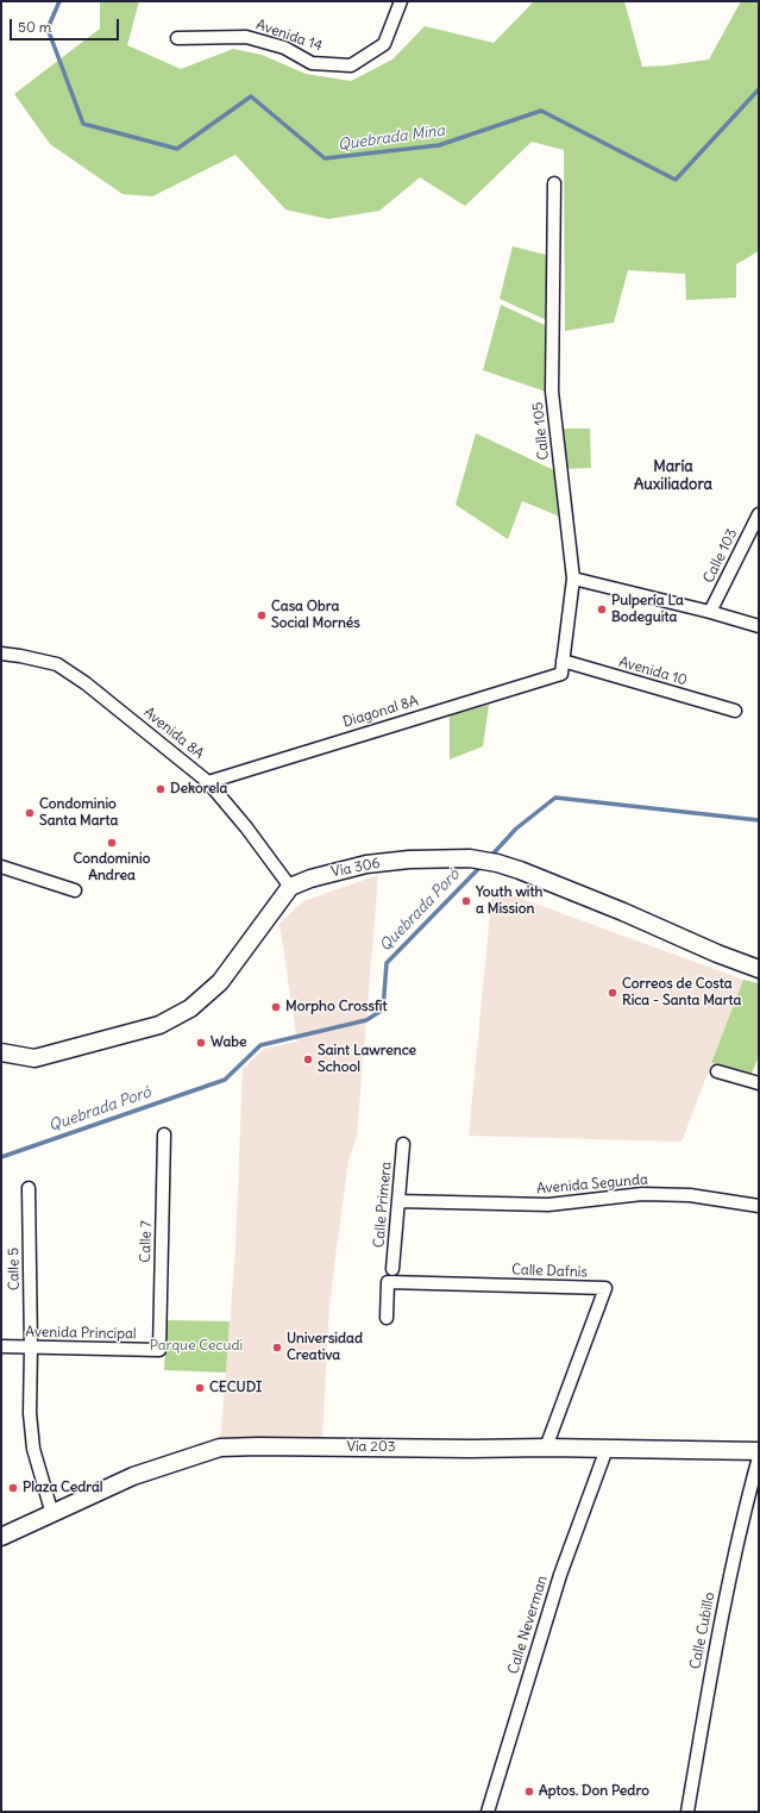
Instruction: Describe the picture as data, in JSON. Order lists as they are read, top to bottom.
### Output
{
  "streets": {
    "street": [
      "Avenida 14",
      "Calle 105",
      "Calle 103",
      "Avenida 10",
      "Diagonal 8A",
      "Avenida 8A",
      "Vía 306",
      "Avenida Segunda",
      "Calle Primera",
      "Calle 7",
      "Calle 5",
      "Calle Dafnis",
      "Avenida Principal",
      "Vía 203",
      "Calle Neverman",
      "Calle Cubillo"
    ]
  },
  "crossings": [
    ["Calle 105", "Avenida 10"],
    ["Calle 105", "Diagonal 8A"],
    ["Diagonal 8A", "Avenida 8A"],
    ["Avenida 8A", "Vía 306"],
    ["Avenida Segunda", "Calle Primera"],
    ["Calle 7", "Avenida Principal"],
    ["Calle 5", "Avenida Principal"],
    ["Calle 5", "Vía 203"],
    ["Calle Dafnis", "Vía 203"],
    ["Vía 203", "Calle Neverman"]
  ],
  "districts": ["María Auxiliadora"],
  "water": ["Quebrada Mina", "Quebrada Poró"],
  "parks": ["Parque Cecudi"],
  "places": [
    "Pulpería La Bodeguita",
    "Casa Obra Social Mornés",
    "Dekorela",
    "Condominio Santa Marta",
    "Condominio Andrea",
    "Youth with a Mission",
    "Correos de Costa Rica - Santa Marta",
    "Morpho Crossfit",
    "Wabe",
    "Saint Lawrence School",
    "Universidad Creativa",
    "CECUDI",
    "Plaza Cedral",
    "Aptos. Don Pedro"
  ],
  "scale_bar": "50 m"
}
